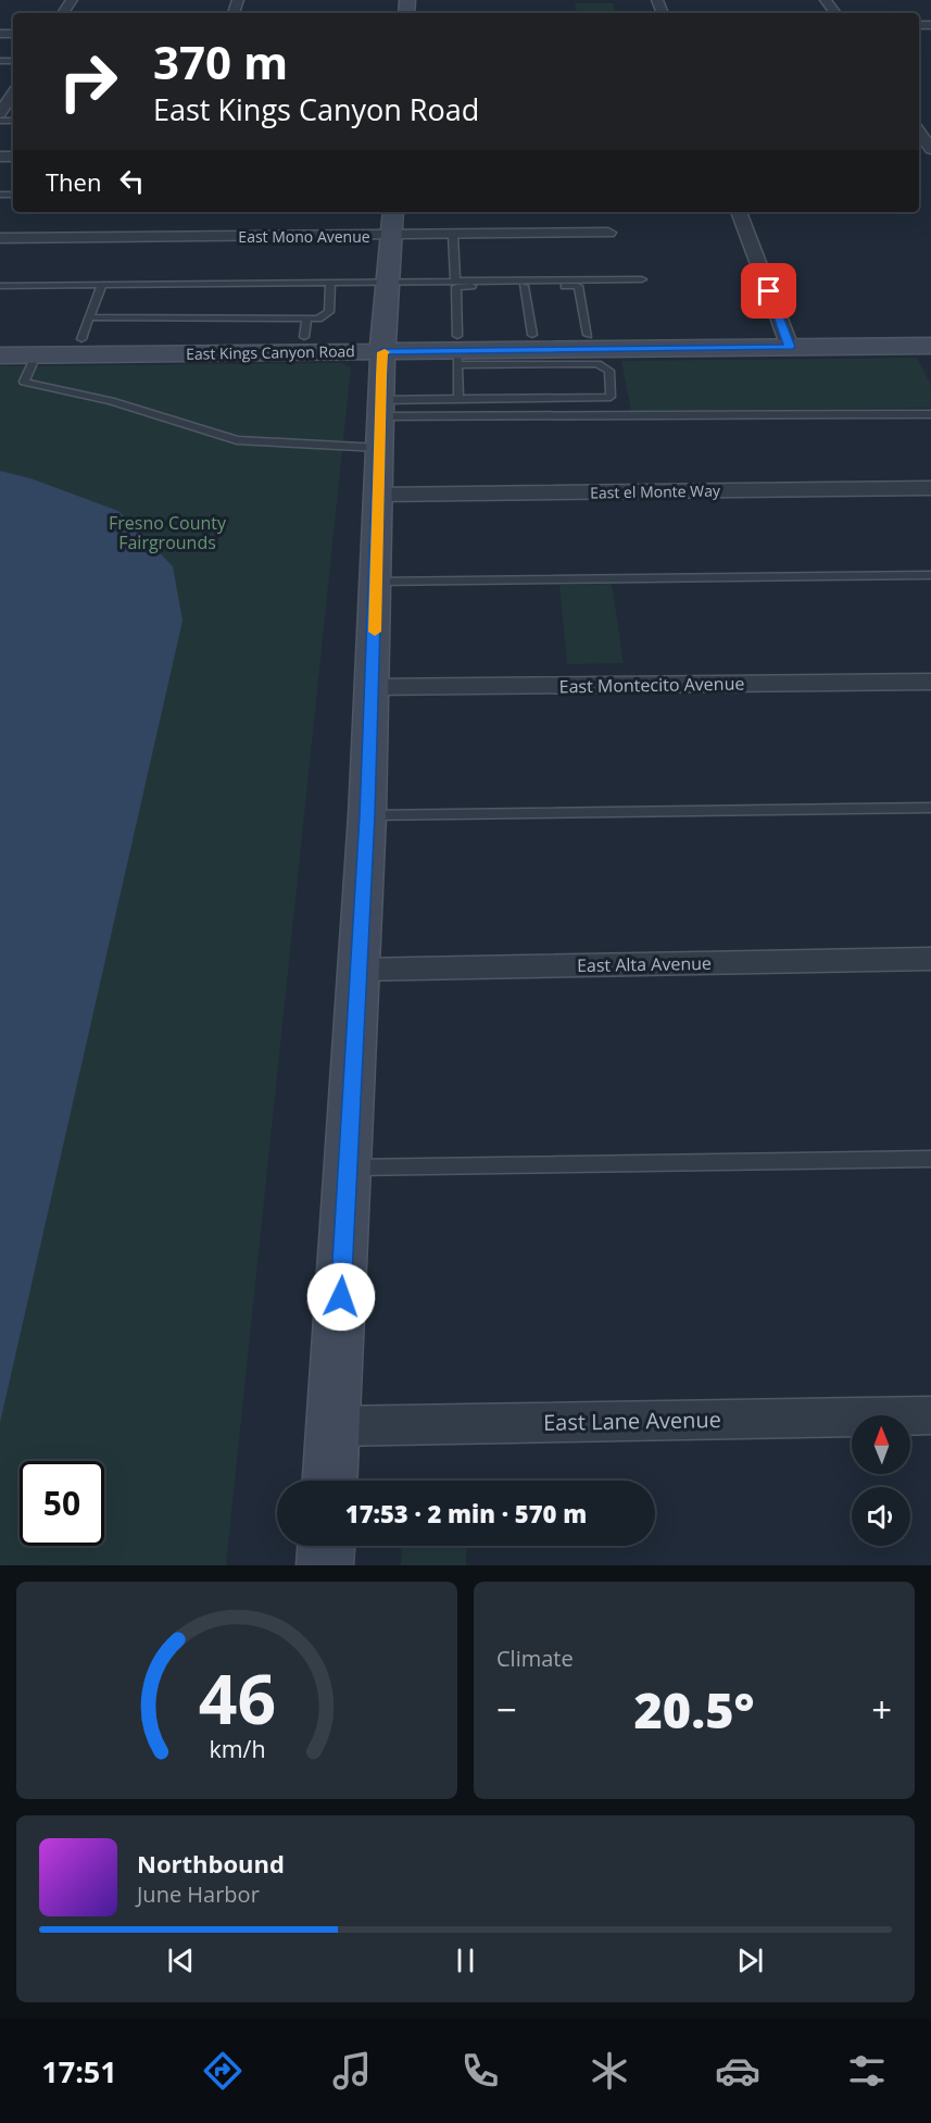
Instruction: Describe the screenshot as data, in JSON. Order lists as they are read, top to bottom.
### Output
{
  "streets": {
    "main road": ["East Kings Canyon Road"],
    "street": [
      "East Mono Avenue",
      "East el Monte Way",
      "East Montecito Avenue",
      "East Alta Avenue",
      "East Lane Avenue"
    ]
  },
  "parks": ["Fresno County Fairgrounds"],
  "north": "top",
  "page": {
    "turn": ["370 m", "East Kings Canyon Road"],
    "then": "Then",
    "limit": "50",
    "trip": "17:53 · 2 min · 570 m",
    "tile": "Climate",
    "heat": ["−", "20.5°", "+"],
    "song": ["Northbound", "June Harbor"],
    "tabs": "17:51",
    "gauge": ["46", "km/h"]
  }
}
